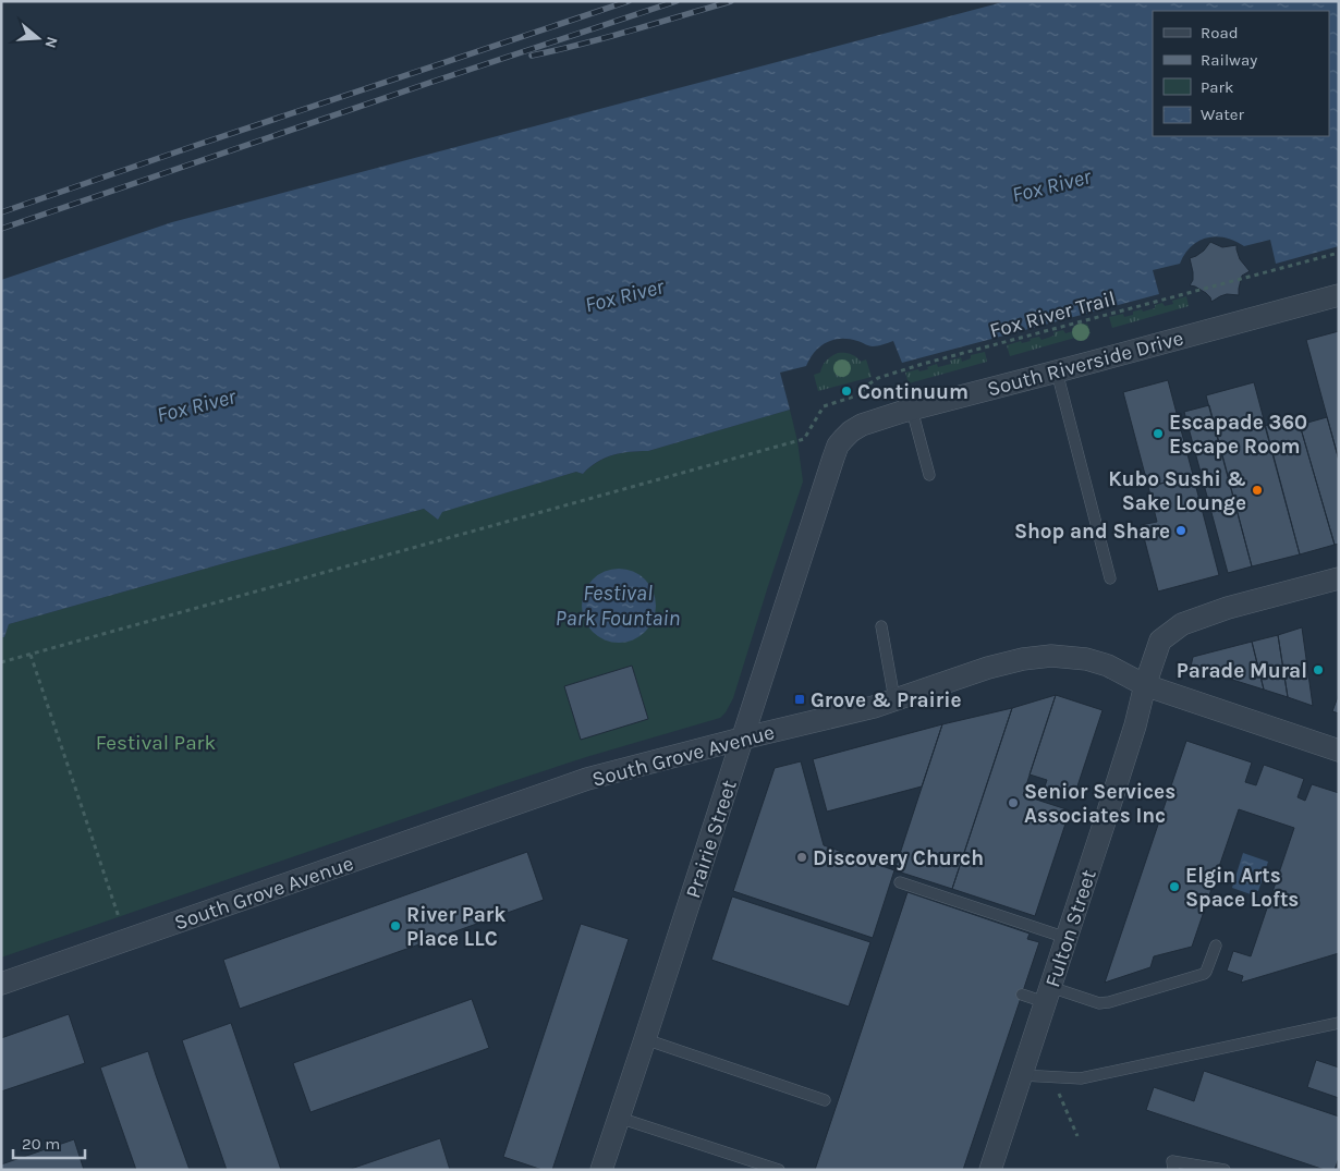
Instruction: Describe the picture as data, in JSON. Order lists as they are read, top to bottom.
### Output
{
  "streets": {
    "street": [
      "South Riverside Drive",
      "South Grove Avenue",
      "Prairie Street",
      "Fulton Street"
    ],
    "path": ["Fox River Trail"]
  },
  "crossings": [
    ["South Riverside Drive", "Prairie Street"],
    ["South Grove Avenue", "Prairie Street"],
    ["South Grove Avenue", "Fulton Street"]
  ],
  "water": ["Fox River", "Festival Park Fountain"],
  "parks": ["Festival Park"],
  "places": {
    "other": [
      "Continuum",
      "Escapade 360 Escape Room",
      "Kubo Sushi & Sake Lounge",
      "Shop and Share",
      "Parade Mural",
      "Senior Services Associates Inc",
      "Discovery Church",
      "Elgin Arts Space Lofts",
      "River Park Place LLC"
    ],
    "transit": ["Grove & Prairie"]
  },
  "legend": [
    "Road",
    "Railway",
    "Park",
    "Water"
  ],
  "scale_bar": "20 m",
  "north": "right"
}
